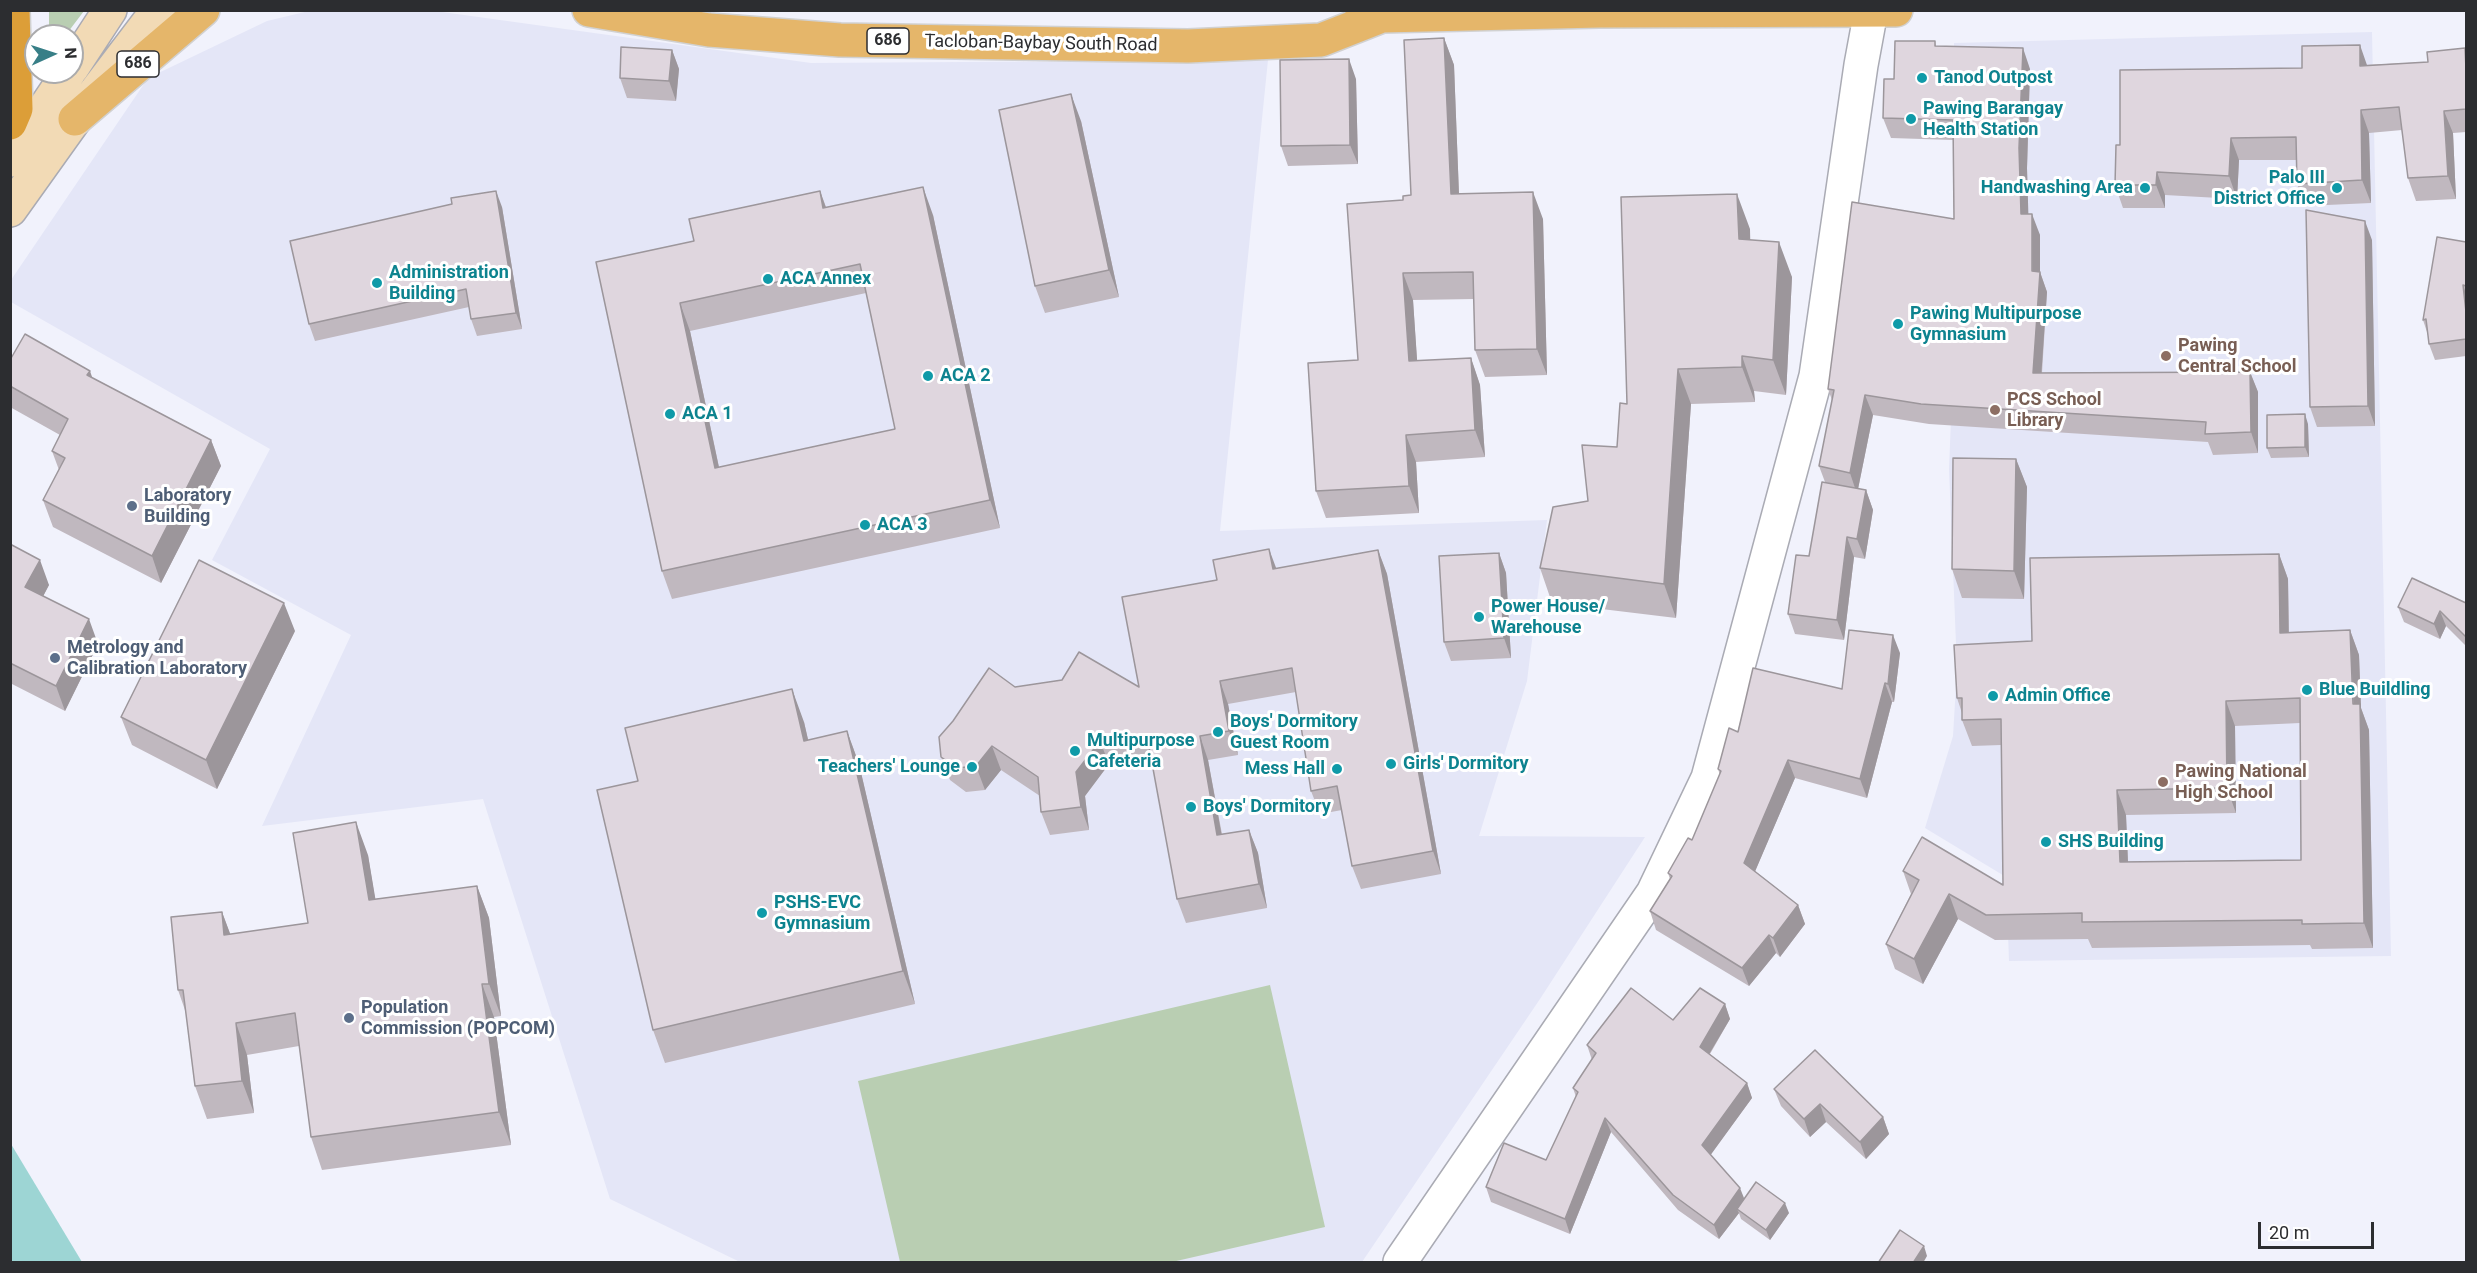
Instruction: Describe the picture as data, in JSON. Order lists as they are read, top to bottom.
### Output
{
  "streets": {
    "main road": ["686", "Tacloban-Baybay South Road"]
  },
  "places": [
    "Tanod Outpost",
    "Pawing Barangay Health Station",
    "Handwashing Area",
    "Palo III District Office",
    "ACA Annex",
    "Administration Building",
    "Pawing Multipurpose Gymnasium",
    "Pawing Central School",
    "ACA 2",
    "PCS School Library",
    "ACA 1",
    "Laboratory Building",
    "ACA 3",
    "Power House/ Warehouse",
    "Metrology and Calibration Laboratory",
    "Blue Buildling",
    "Admin Office",
    "Boys' Dormitory Guest Room",
    "Multipurpose Cafeteria",
    "Girls' Dormitory",
    "Teachers' Lounge",
    "Mess Hall",
    "Pawing National High School",
    "Boys' Dormitory",
    "SHS Building",
    "PSHS-EVC Gymnasium",
    "Population Commission (POPCOM)"
  ],
  "scale_bar": "20 m",
  "north": "right"
}
